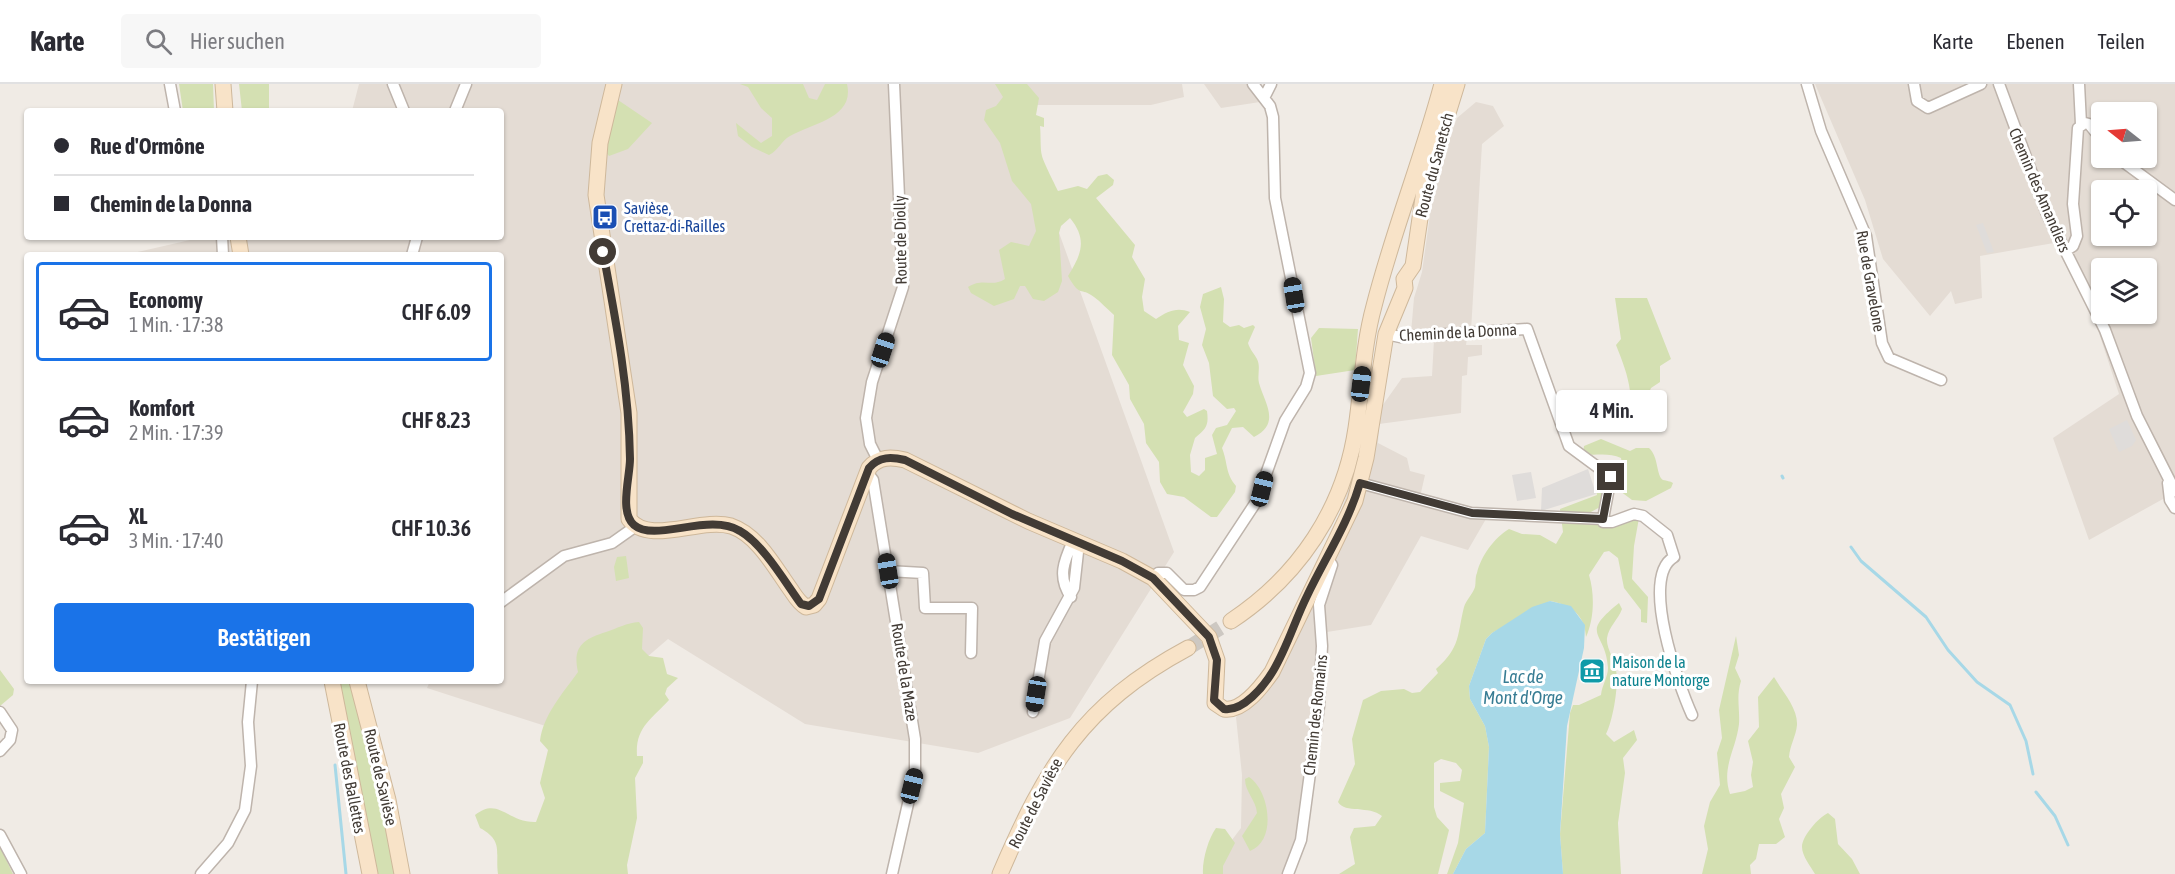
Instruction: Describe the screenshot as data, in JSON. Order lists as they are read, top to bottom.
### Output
{
  "streets": {
    "street": [
      "Route du Sanetsch",
      "Chemin des Amandiers",
      "Route de Diolly",
      "Rue de Gravelone",
      "Chemin de la Donna",
      "Route de la Maze",
      "Chemin des Romains",
      "Route de Savièse",
      "Route des Ballettes"
    ]
  },
  "crossings": [
    ["Route du Sanetsch", "Chemin de la Donna"],
    ["Route du Sanetsch", "Chemin des Romains"],
    ["Route de Diolly", "Route de la Maze"]
  ],
  "water": ["Lac de Mont d'Orge"],
  "places": {
    "bus stop": ["Savièse, Crettaz-di-Railles"],
    "museum": ["Maison de la nature Montorge"]
  },
  "north": "left",
  "page": {
    "header": "Karte",
    "search": "Hier suchen",
    "nav": ["Karte", "Ebenen", "Teilen"],
    "banner": ["Rue d'Ormône", "Chemin de la Donna"],
    "list": [
      {
        "name": "Economy",
        "note": "1 Min. · 17:38",
        "value": "CHF 6.09"
      },
      {
        "name": "Komfort",
        "note": "2 Min. · 17:39",
        "value": "CHF 8.23"
      },
      {
        "name": "XL",
        "note": "3 Min. · 17:40",
        "value": "CHF 10.36"
      }
    ],
    "bubble": "4 Min.",
    "buttons": "Bestätigen"
  }
}
